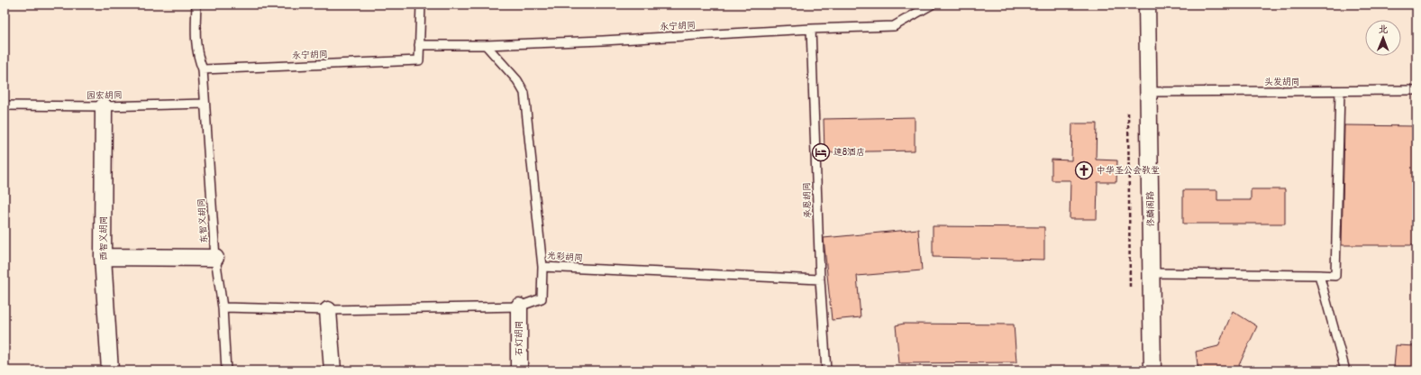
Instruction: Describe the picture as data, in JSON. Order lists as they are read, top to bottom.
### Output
{
  "streets": {
    "street": ["佟麟阁路", "西智义胡同", "石灯胡同"],
    "lane": [
      "永宁胡同",
      "头发胡同",
      "园宏胡同",
      "承恩胡同",
      "东智义胡同",
      "光彩胡同"
    ]
  },
  "crossings": [
    ["永宁胡同", "承恩胡同"],
    ["永宁胡同", "东智义胡同"],
    ["永宁胡同", "光彩胡同"],
    ["头发胡同", "佟麟阁路"],
    ["园宏胡同", "东智义胡同"],
    ["园宏胡同", "西智义胡同"],
    ["承恩胡同", "光彩胡同"]
  ],
  "places": {
    "hotel": ["速8酒店"],
    "church": ["中华圣公会教堂"]
  },
  "north": "top"
}
